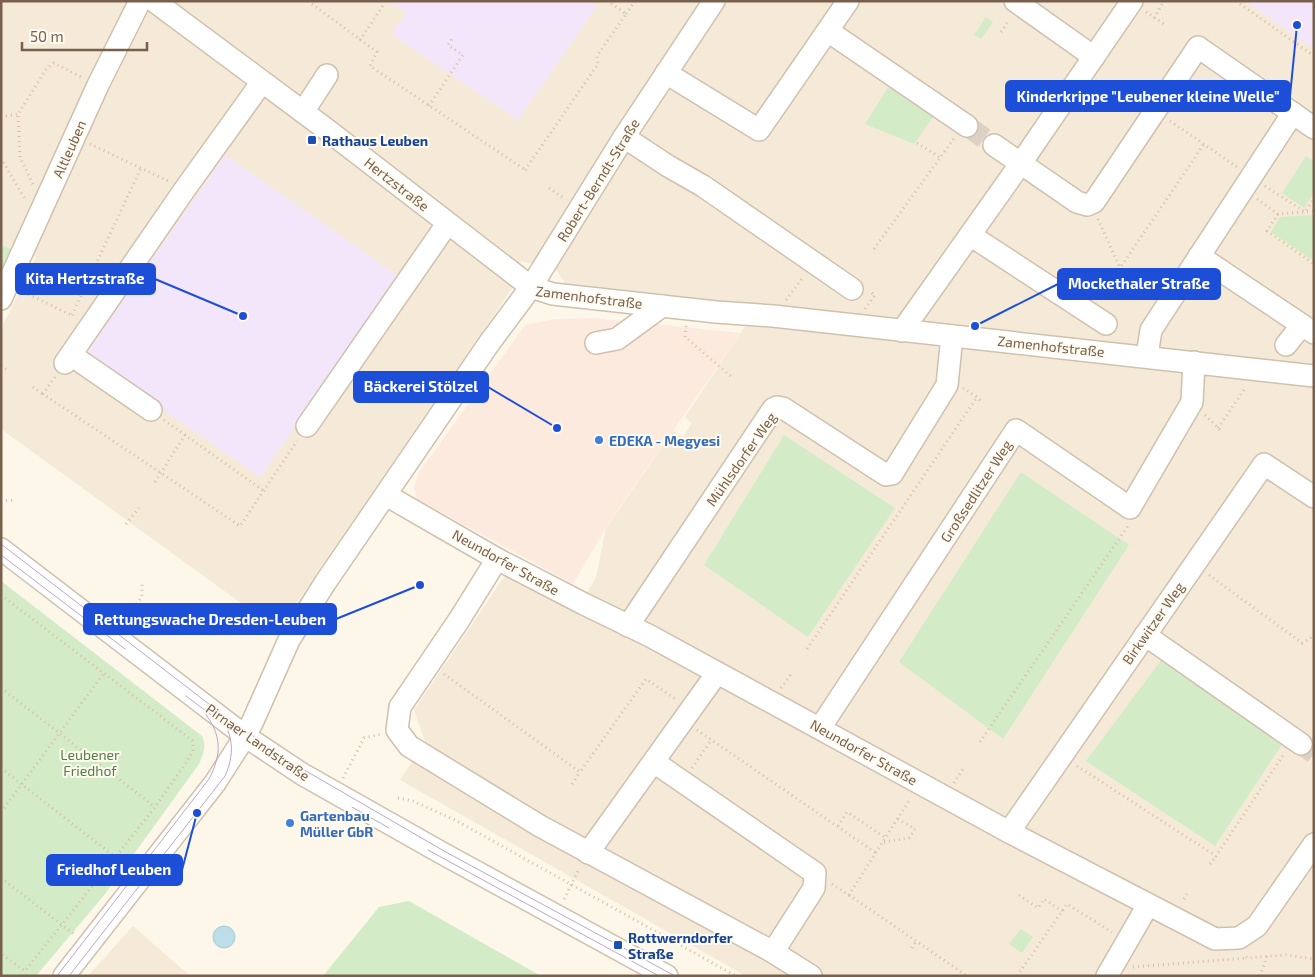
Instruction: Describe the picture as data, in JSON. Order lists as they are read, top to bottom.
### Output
{
  "streets": {
    "street": [
      "Altleuben",
      "Robert-Berndt-Straße",
      "Hertzstraße",
      "Zamenhofstraße",
      "Mühlsdorfer Weg",
      "Großsedlitzer Weg",
      "Neundorfer Straße",
      "Birkwitzer Weg",
      "Pirnaer Landstraße"
    ]
  },
  "crossings": [
    ["Robert-Berndt-Straße", "Hertzstraße"],
    ["Robert-Berndt-Straße", "Zamenhofstraße"],
    ["Hertzstraße", "Zamenhofstraße"],
    ["Zamenhofstraße", "Mühlsdorfer Weg"],
    ["Zamenhofstraße", "Neundorfer Straße"],
    ["Zamenhofstraße", "Pirnaer Landstraße"],
    ["Mühlsdorfer Weg", "Neundorfer Straße"],
    ["Großsedlitzer Weg", "Neundorfer Straße"],
    ["Neundorfer Straße", "Birkwitzer Weg"]
  ],
  "parks": ["Leubener Friedhof"],
  "places": {
    "other": [
      "Kinderkrippe \"Leubener kleine Welle\"",
      "Kita Hertzstraße",
      "Mockethaler Straße",
      "Bäckerei Stölzel",
      "EDEKA - Megyesi",
      "Rettungswache Dresden-Leuben",
      "Friedhof Leuben",
      "Gartenbau Müller GbR"
    ],
    "transit": ["Rathaus Leuben", "Rottwerndorfer Straße"]
  },
  "scale_bar": "50 m"
}
